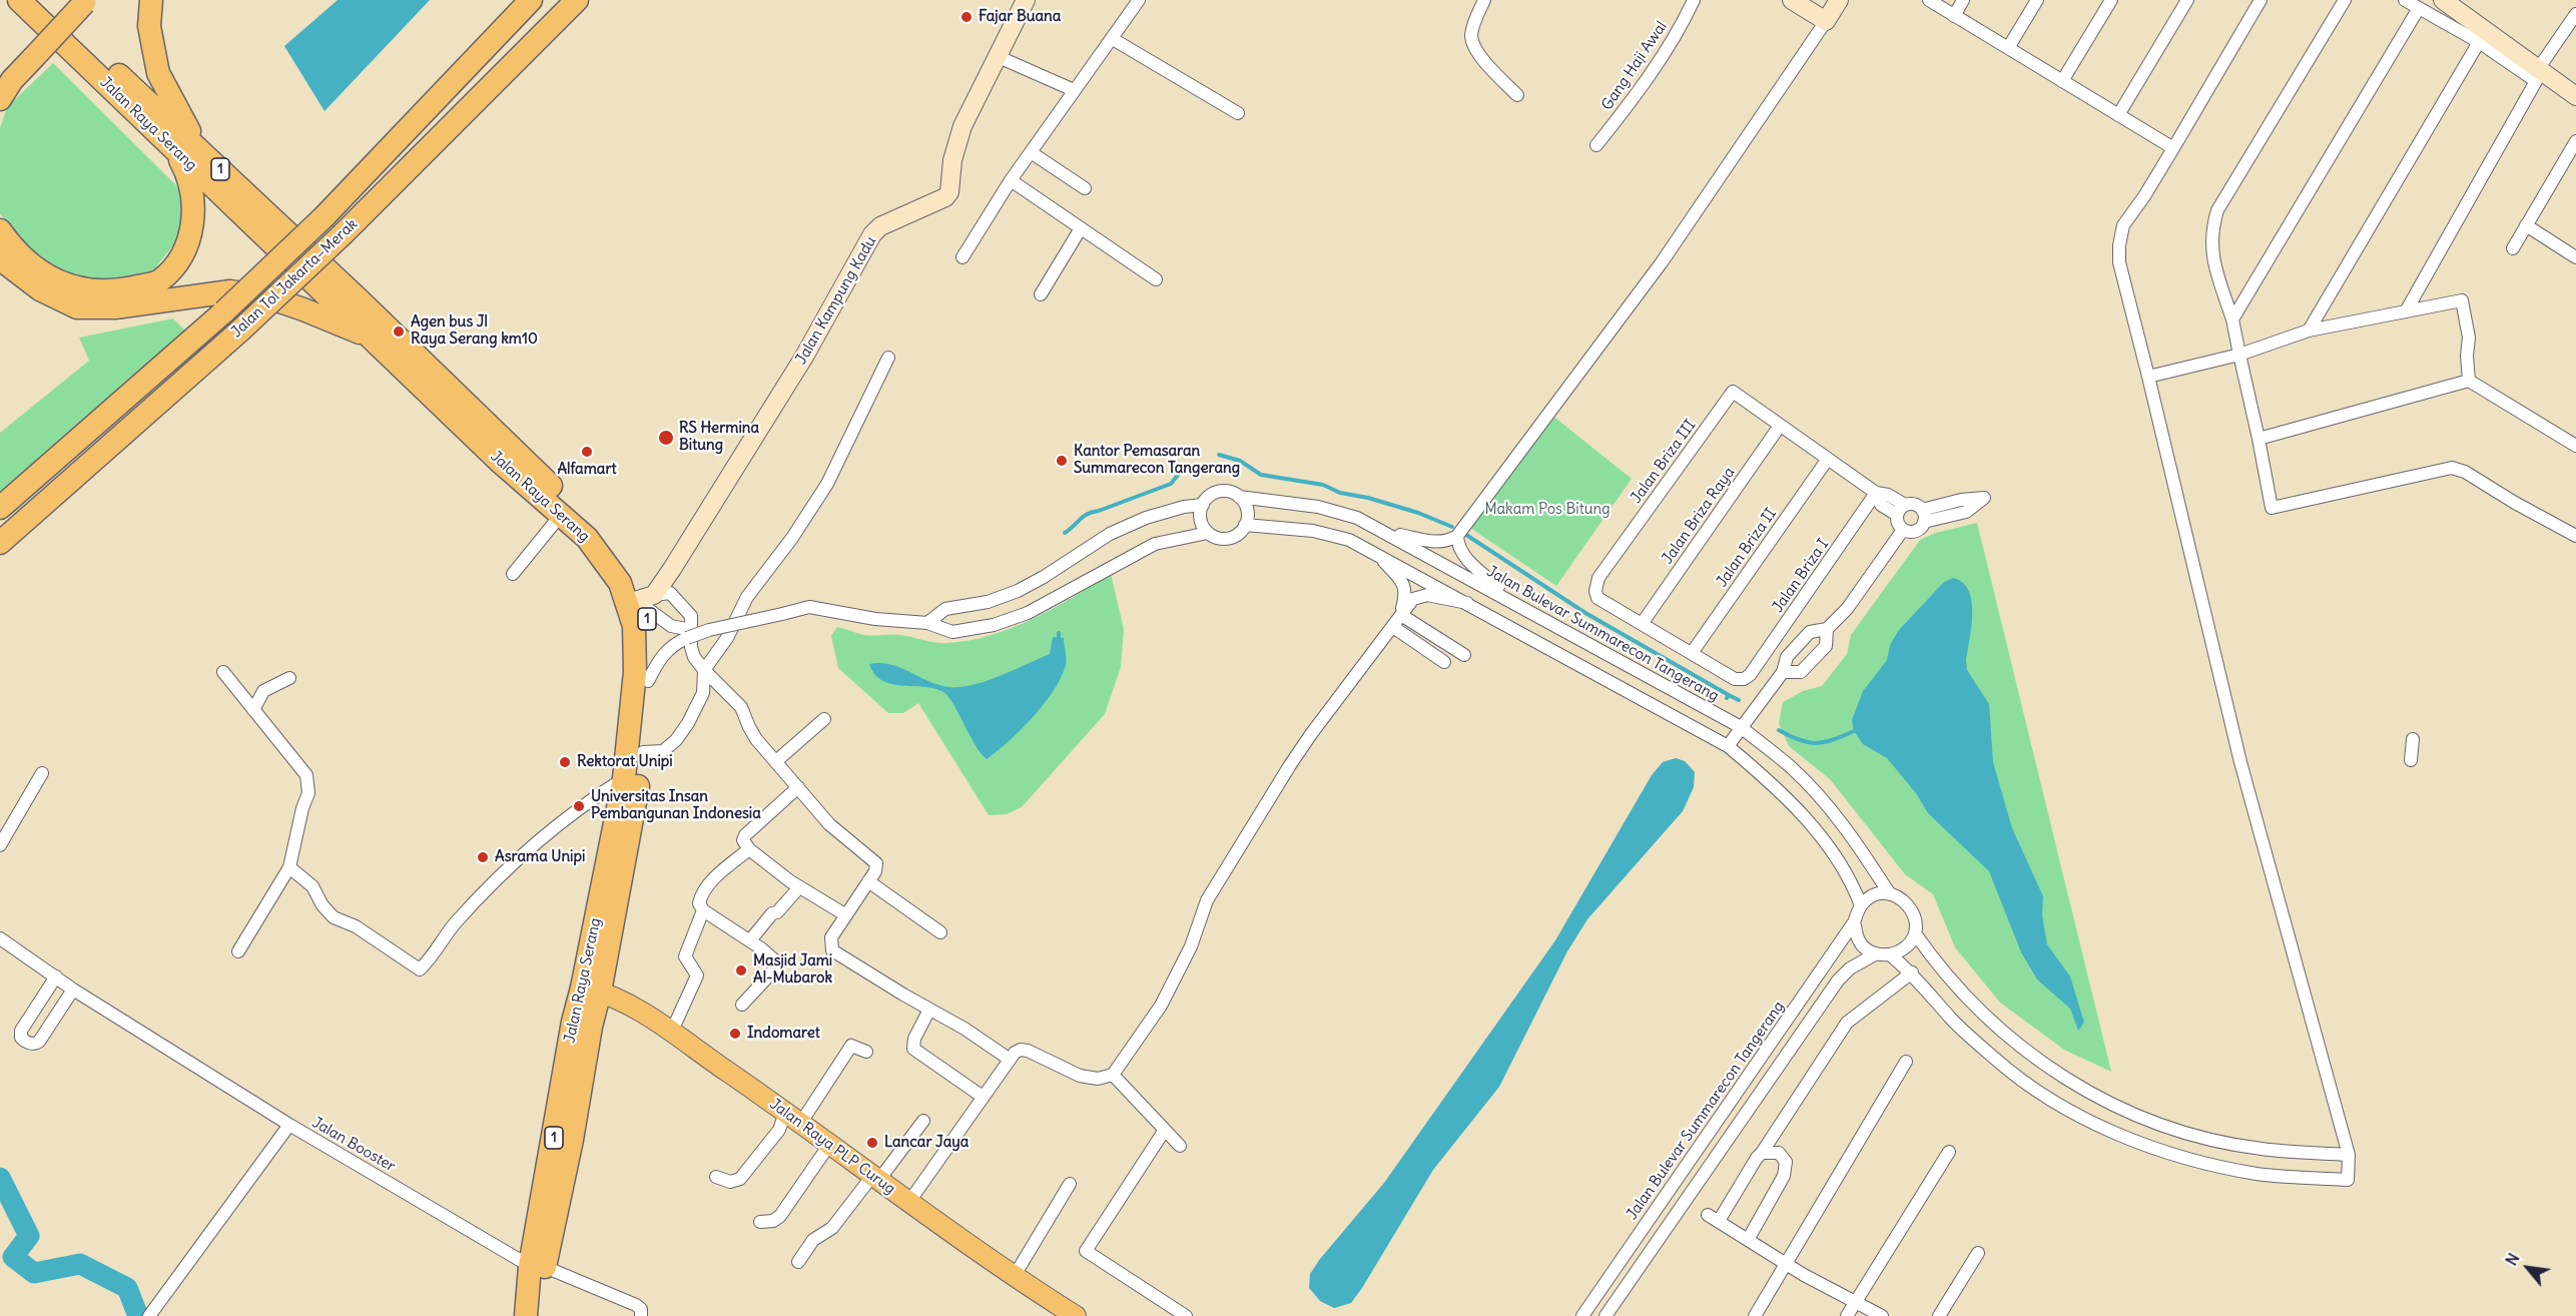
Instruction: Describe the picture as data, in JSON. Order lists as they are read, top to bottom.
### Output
{
  "streets": {
    "highway": ["Jalan Raya Serang", "1", "Jalan Tol Jakarta–Merak"],
    "main road": ["Jalan Raya PLP Curug"],
    "street": [
      "Gang Haji Awal",
      "Jalan Kampung Kadu",
      "Jalan Briza III",
      "Jalan Briza Raya",
      "Jalan Briza II",
      "Jalan Briza I",
      "Jalan Bulevar Summarecon Tangerang",
      "Jalan Booster"
    ]
  },
  "crossings": [
    ["Jalan Raya Serang", "Jalan Kampung Kadu"],
    ["Jalan Raya Serang", "Jalan Booster"],
    ["Jalan Raya Serang", "Jalan Raya PLP Curug"],
    ["Jalan Briza III", "Jalan Briza Raya"],
    ["Jalan Briza II", "Jalan Briza I"]
  ],
  "parks": ["Makam Pos Bitung"],
  "places": [
    "Fajar Buana",
    "Agen bus Jl Raya Serang km10",
    "RS Hermina Bitung",
    "Alfamart",
    "Kantor Pemasaran Summarecon Tangerang",
    "Rektorat Unipi",
    "Universitas Insan Pembangunan Indonesia",
    "Asrama Unipi",
    "Masjid Jami Al-Mubarok",
    "Indomaret",
    "Lancar Jaya"
  ],
  "north": "top left"
}
